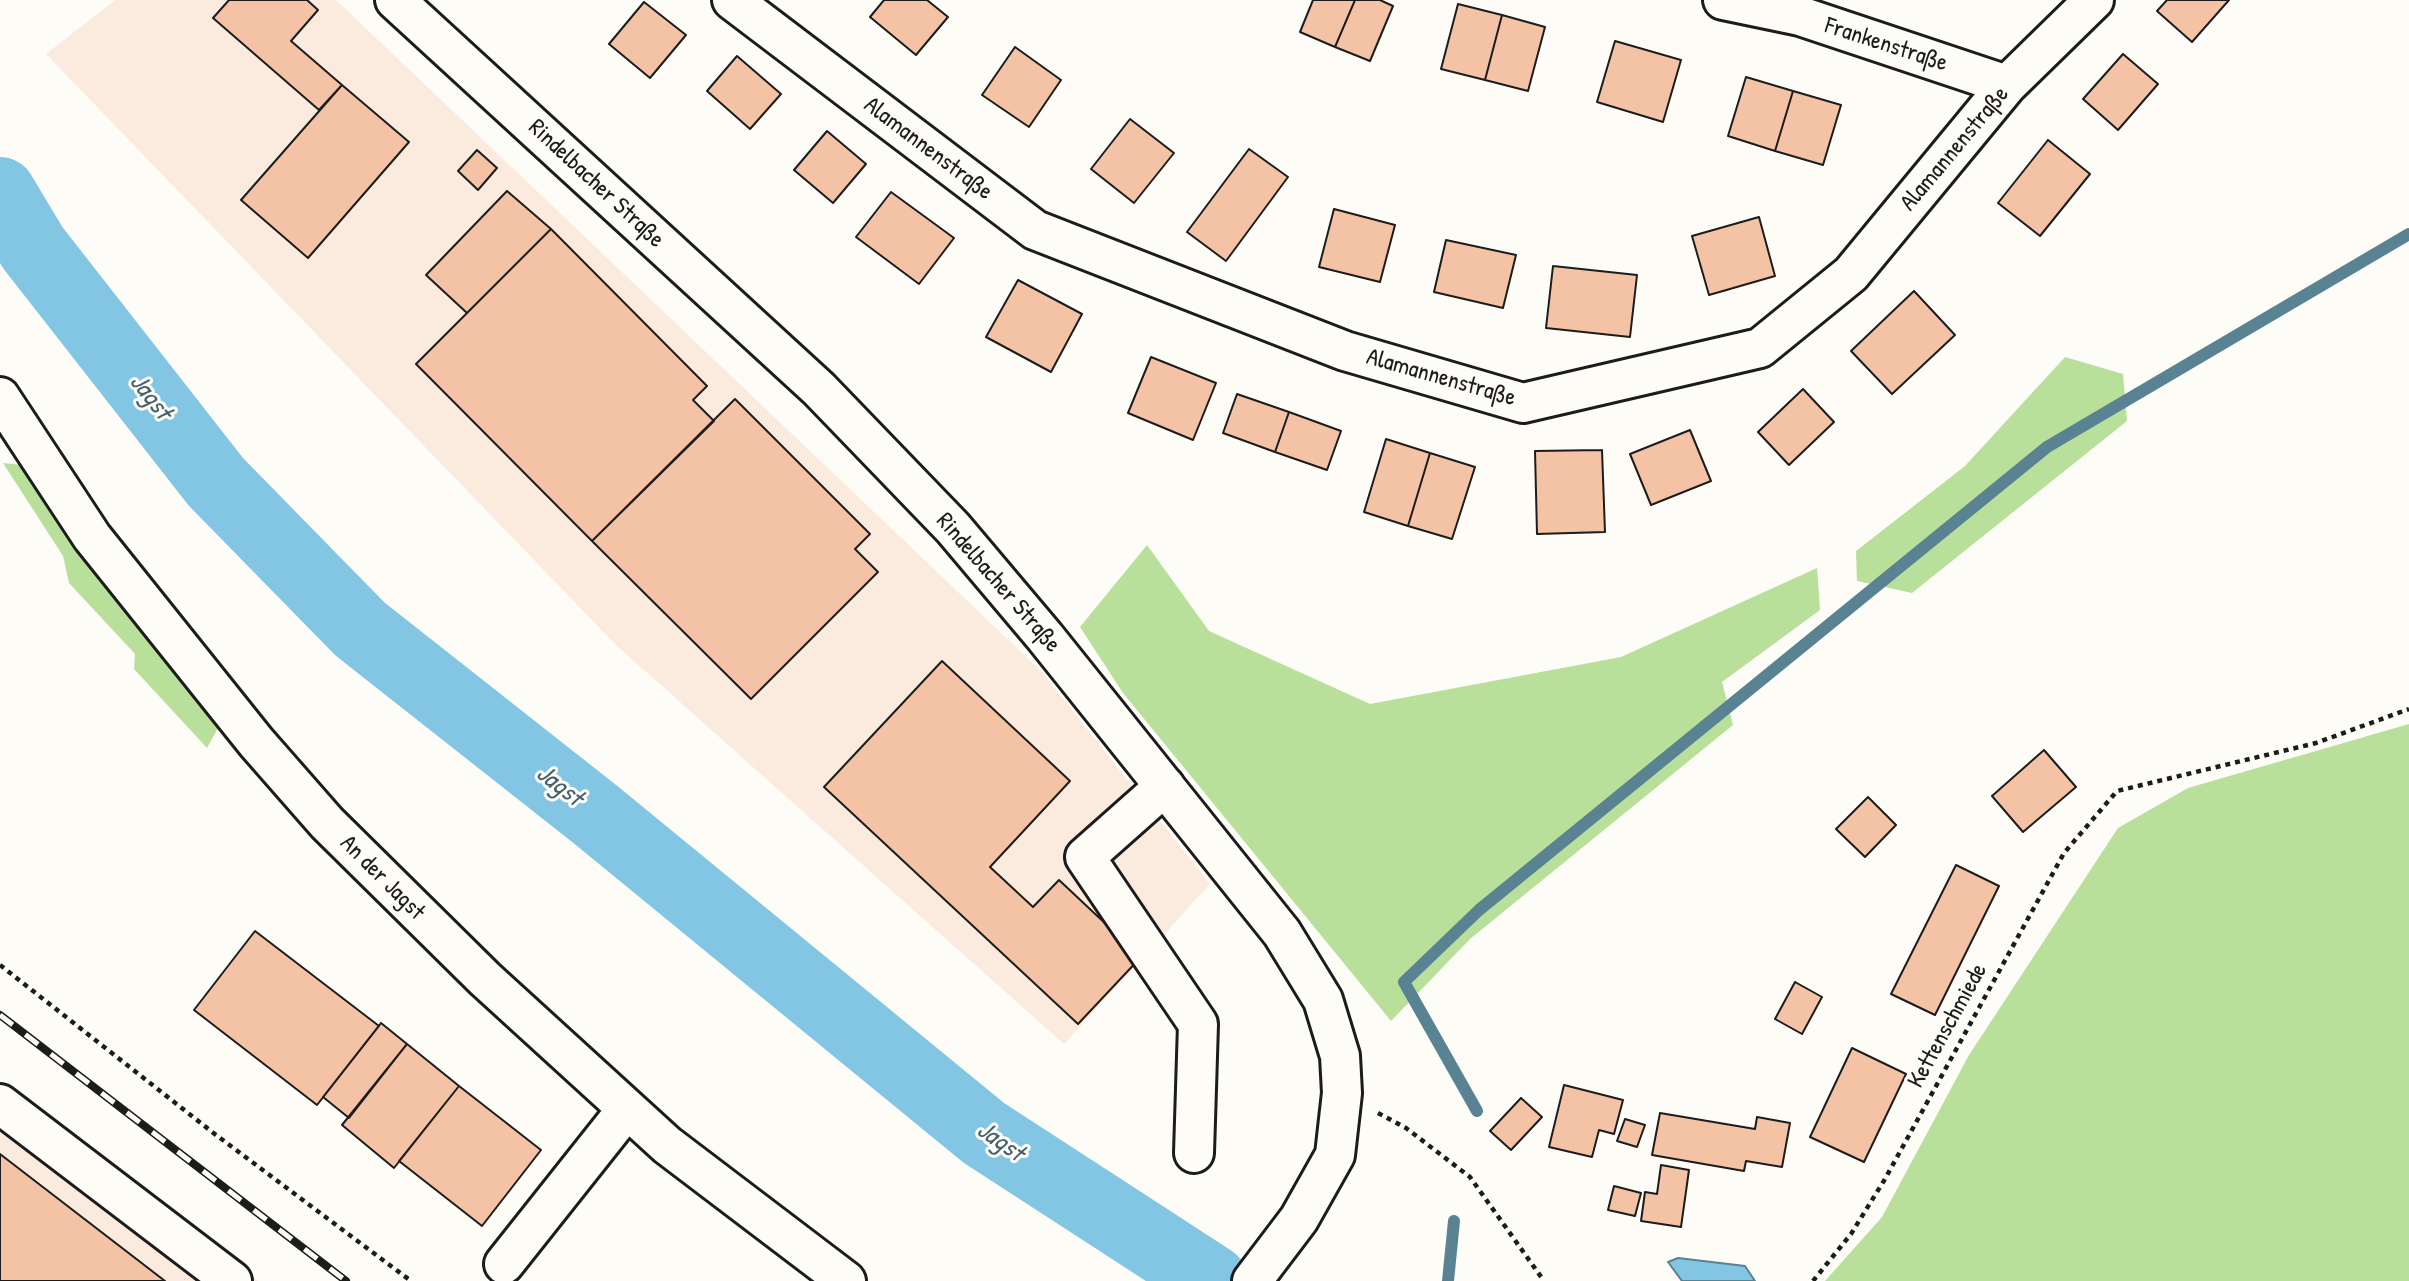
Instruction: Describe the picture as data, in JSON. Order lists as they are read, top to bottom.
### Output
{
  "streets": {
    "street": [
      "Frankenstraße",
      "Alamannenstraße",
      "Rindelbacher Straße",
      "An der Jagst"
    ],
    "path": ["Kettenschmiede"]
  },
  "crossings": [
    ["Frankenstraße", "Alamannenstraße"]
  ],
  "water": ["Jagst"]
}
